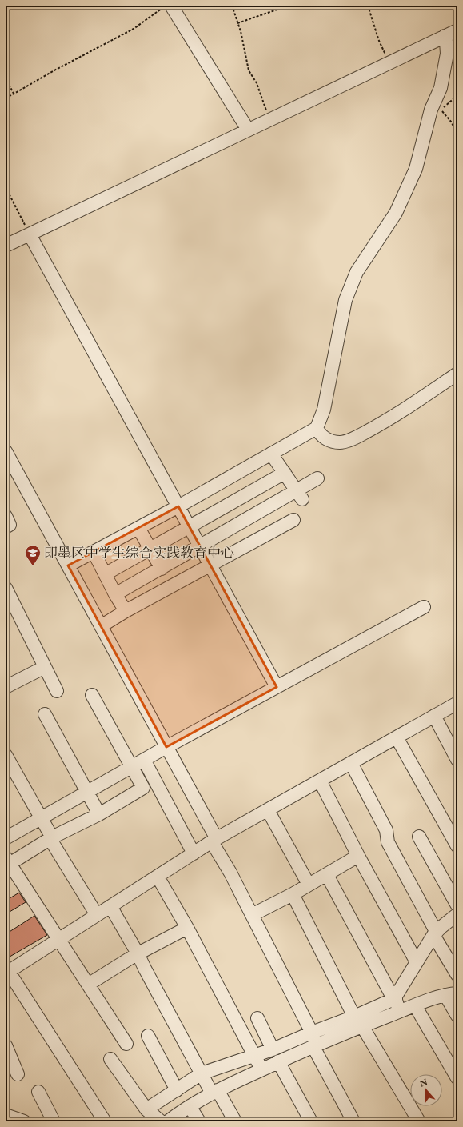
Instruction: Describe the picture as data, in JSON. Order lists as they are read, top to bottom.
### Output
{
  "places": {
    "school or university": ["即墨区中学生综合实践教育中心"]
  },
  "north": "top"
}
